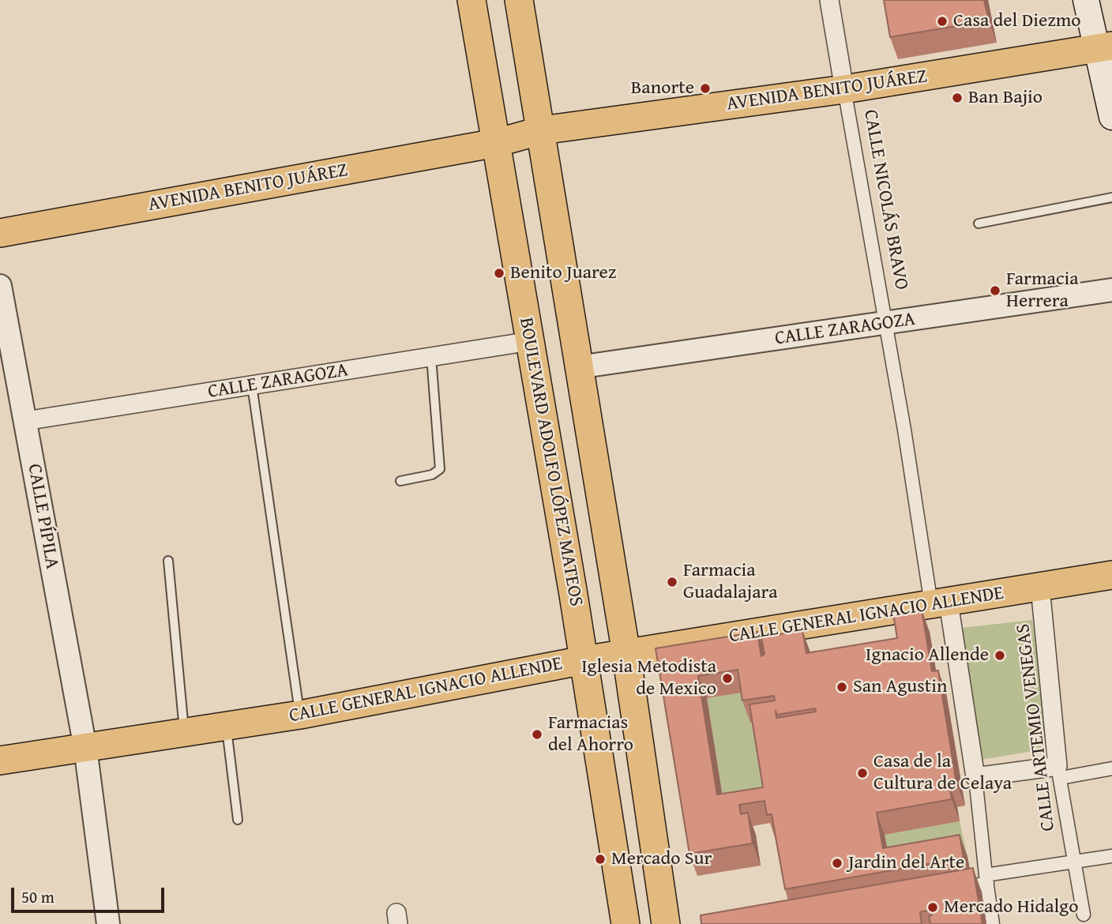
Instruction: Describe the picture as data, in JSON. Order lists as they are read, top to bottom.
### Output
{
  "streets": {
    "main road": ["AVENIDA BENITO JUÁREZ", "BOULEVARD ADOLFO LÓPEZ MATEOS", "CALLE GENERAL IGNACIO ALLENDE"],
    "street": [
      "CALLE NICOLÁS BRAVO",
      "CALLE ZARAGOZA",
      "CALLE PÍPILA",
      "CALLE ARTEMIO VENEGAS"
    ]
  },
  "crossings": [
    ["AVENIDA BENITO JUÁREZ", "CALLE NICOLÁS BRAVO"],
    ["AVENIDA BENITO JUÁREZ", "BOULEVARD ADOLFO LÓPEZ MATEOS"],
    ["CALLE NICOLÁS BRAVO", "CALLE ZARAGOZA"],
    ["CALLE NICOLÁS BRAVO", "CALLE GENERAL IGNACIO ALLENDE"],
    ["CALLE ZARAGOZA", "BOULEVARD ADOLFO LÓPEZ MATEOS"],
    ["CALLE ZARAGOZA", "CALLE PÍPILA"],
    ["BOULEVARD ADOLFO LÓPEZ MATEOS", "CALLE GENERAL IGNACIO ALLENDE"],
    ["CALLE PÍPILA", "CALLE GENERAL IGNACIO ALLENDE"],
    ["CALLE GENERAL IGNACIO ALLENDE", "CALLE ARTEMIO VENEGAS"]
  ],
  "places": [
    "Casa del Diezmo",
    "Banorte",
    "Ban Bajio",
    "Benito Juarez",
    "Farmacia Herrera",
    "Farmacia Guadalajara",
    "Ignacio Allende",
    "Iglesia Metodista de Mexico",
    "San Agustin",
    "Farmacias del Ahorro",
    "Casa de la Cultura de Celaya",
    "Mercado Sur",
    "Jardin del Arte",
    "Mercado Hidalgo"
  ],
  "scale_bar": "50 m"
}
